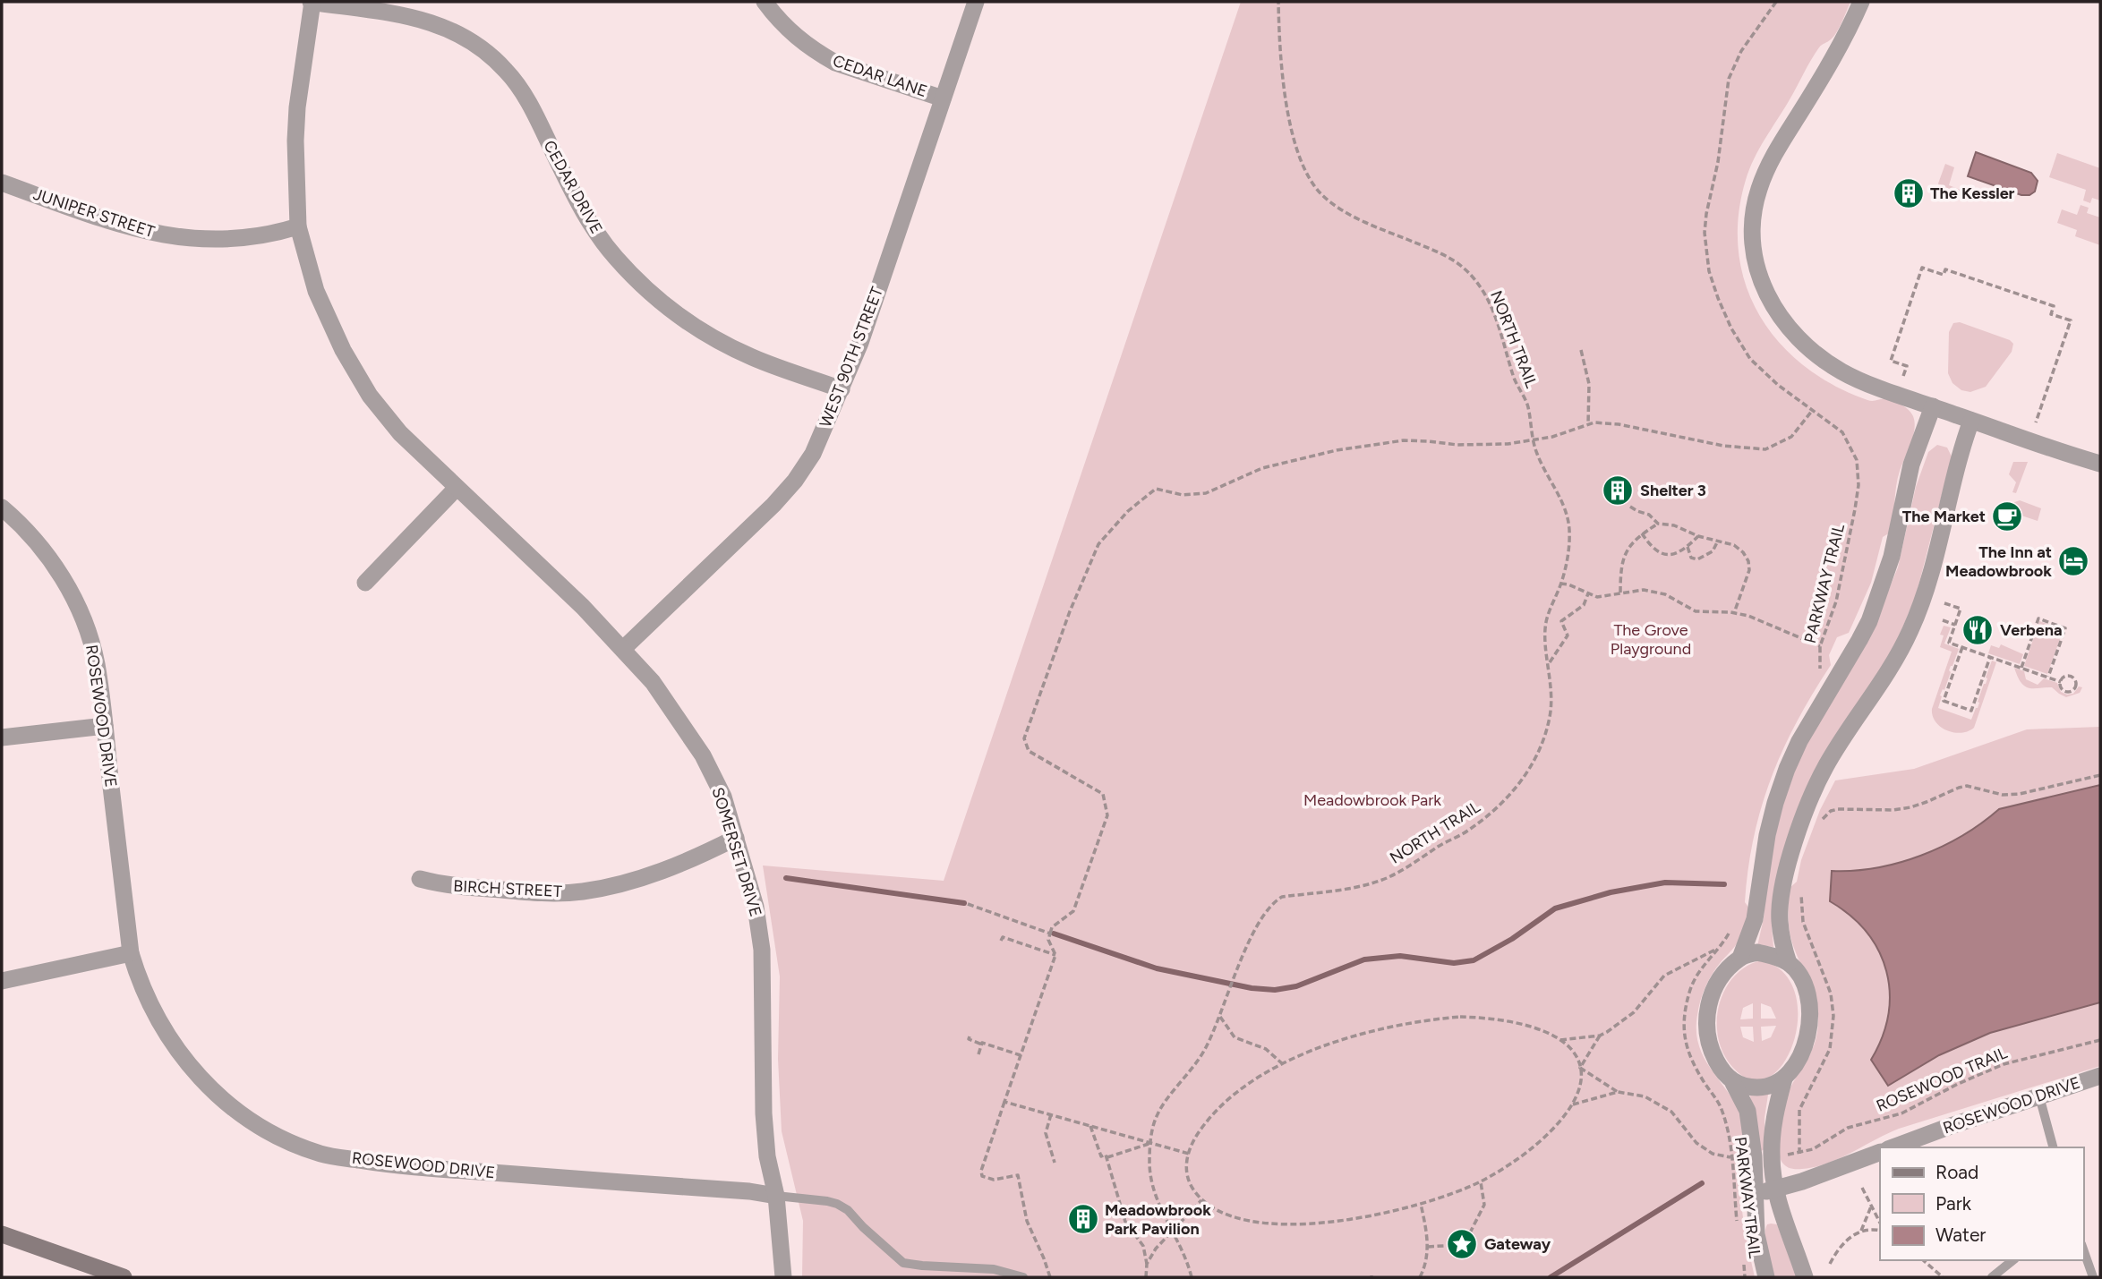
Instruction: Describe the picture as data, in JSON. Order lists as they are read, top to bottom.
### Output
{
  "streets": {
    "street": [
      "CEDAR LANE",
      "CEDAR DRIVE",
      "JUNIPER STREET",
      "WEST 90TH STREET",
      "ROSEWOOD DRIVE",
      "SOMERSET DRIVE",
      "BIRCH STREET"
    ],
    "path": ["NORTH TRAIL", "PARKWAY TRAIL", "ROSEWOOD TRAIL"]
  },
  "crossings": [
    ["CEDAR LANE", "WEST 90TH STREET"],
    ["CEDAR DRIVE", "WEST 90TH STREET"],
    ["CEDAR DRIVE", "SOMERSET DRIVE"],
    ["JUNIPER STREET", "SOMERSET DRIVE"],
    ["WEST 90TH STREET", "SOMERSET DRIVE"],
    ["ROSEWOOD DRIVE", "SOMERSET DRIVE"],
    ["SOMERSET DRIVE", "BIRCH STREET"]
  ],
  "parks": ["The Grove Playground", "Meadowbrook Park"],
  "places": {
    "building": ["The Kessler", "Shelter 3", "Meadowbrook Park Pavilion"],
    "cafe": ["The Market"],
    "hotel": ["The Inn at Meadowbrook"],
    "restaurant": ["Verbena"],
    "place": ["Gateway"]
  },
  "legend": ["Road", "Park", "Water"]
}
